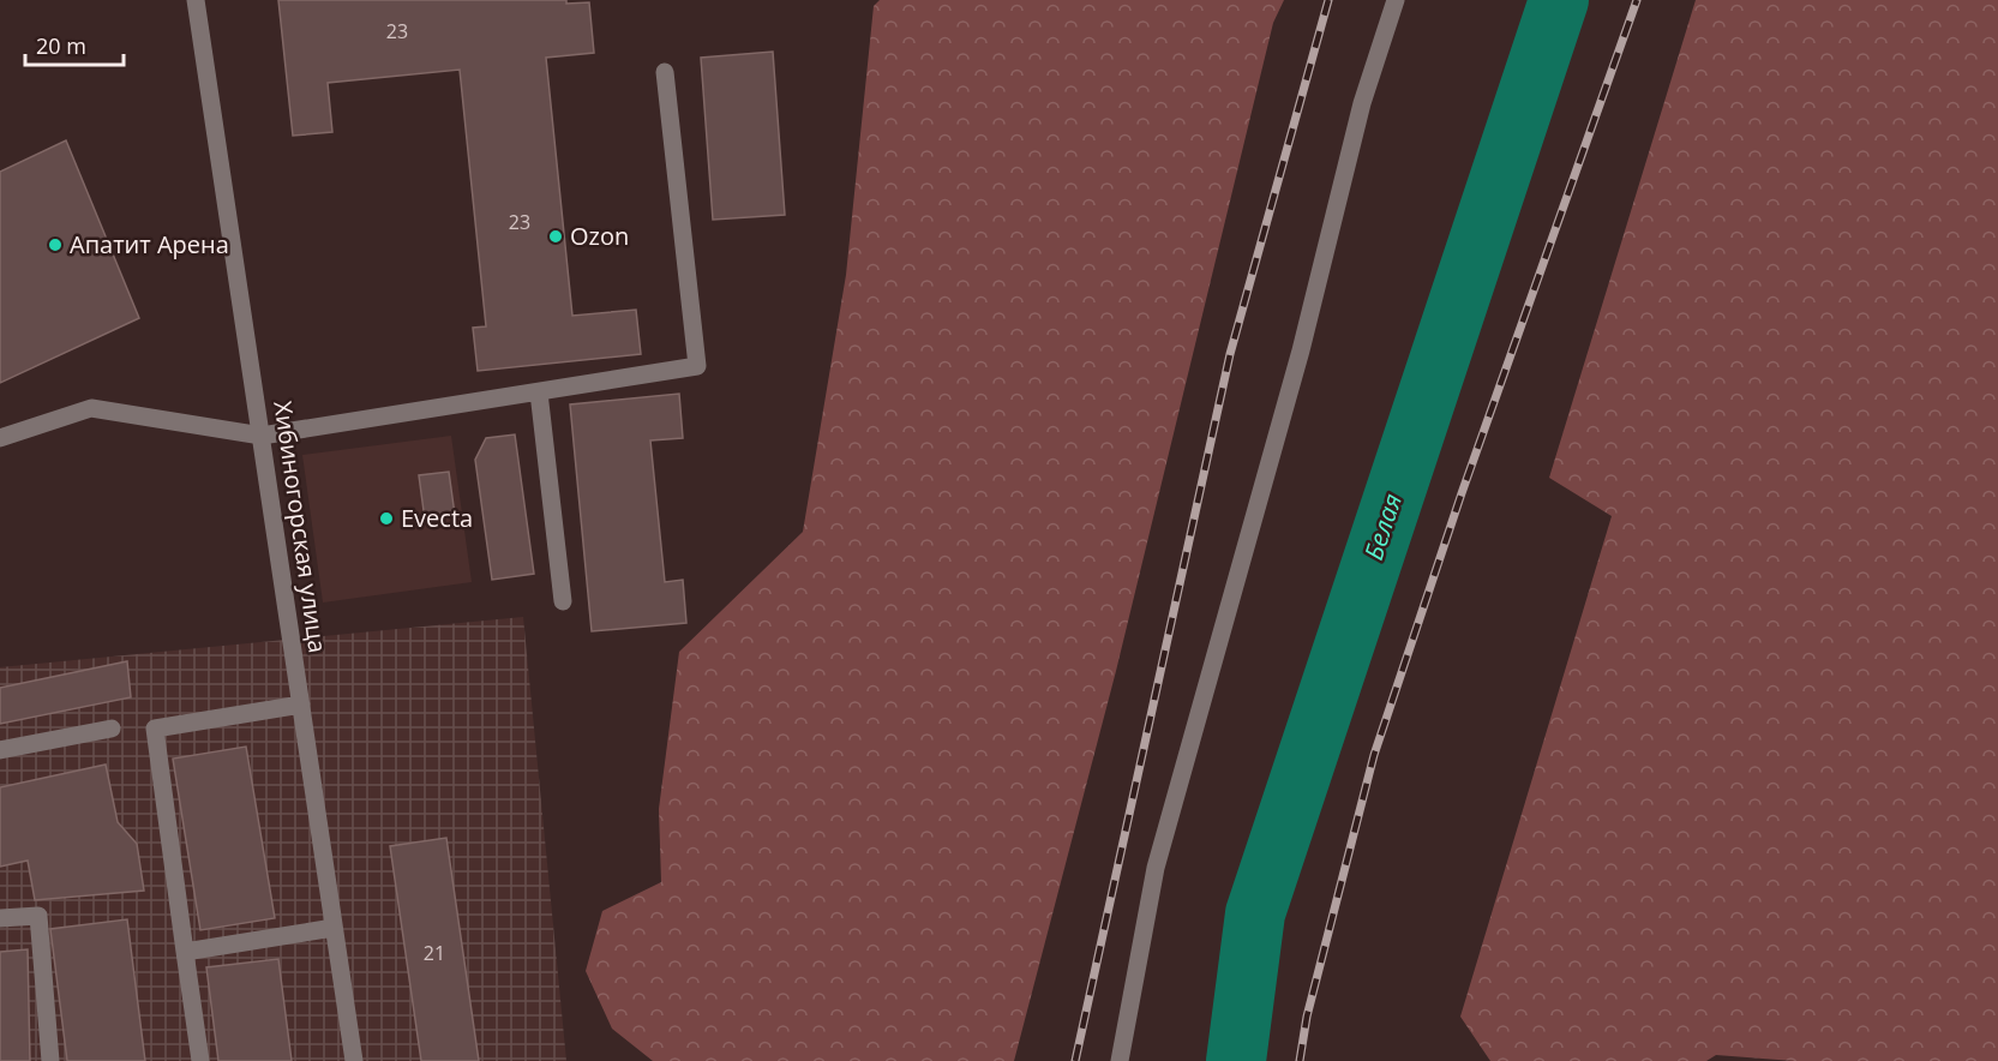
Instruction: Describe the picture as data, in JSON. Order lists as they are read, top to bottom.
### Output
{
  "streets": {
    "street": ["Хибиногорская улица"]
  },
  "water": ["Белая"],
  "places": ["Ozon", "Апатит Арена", "Evecta"],
  "house_numbers": ["23", "23", "21"],
  "scale_bar": "20 m"
}
